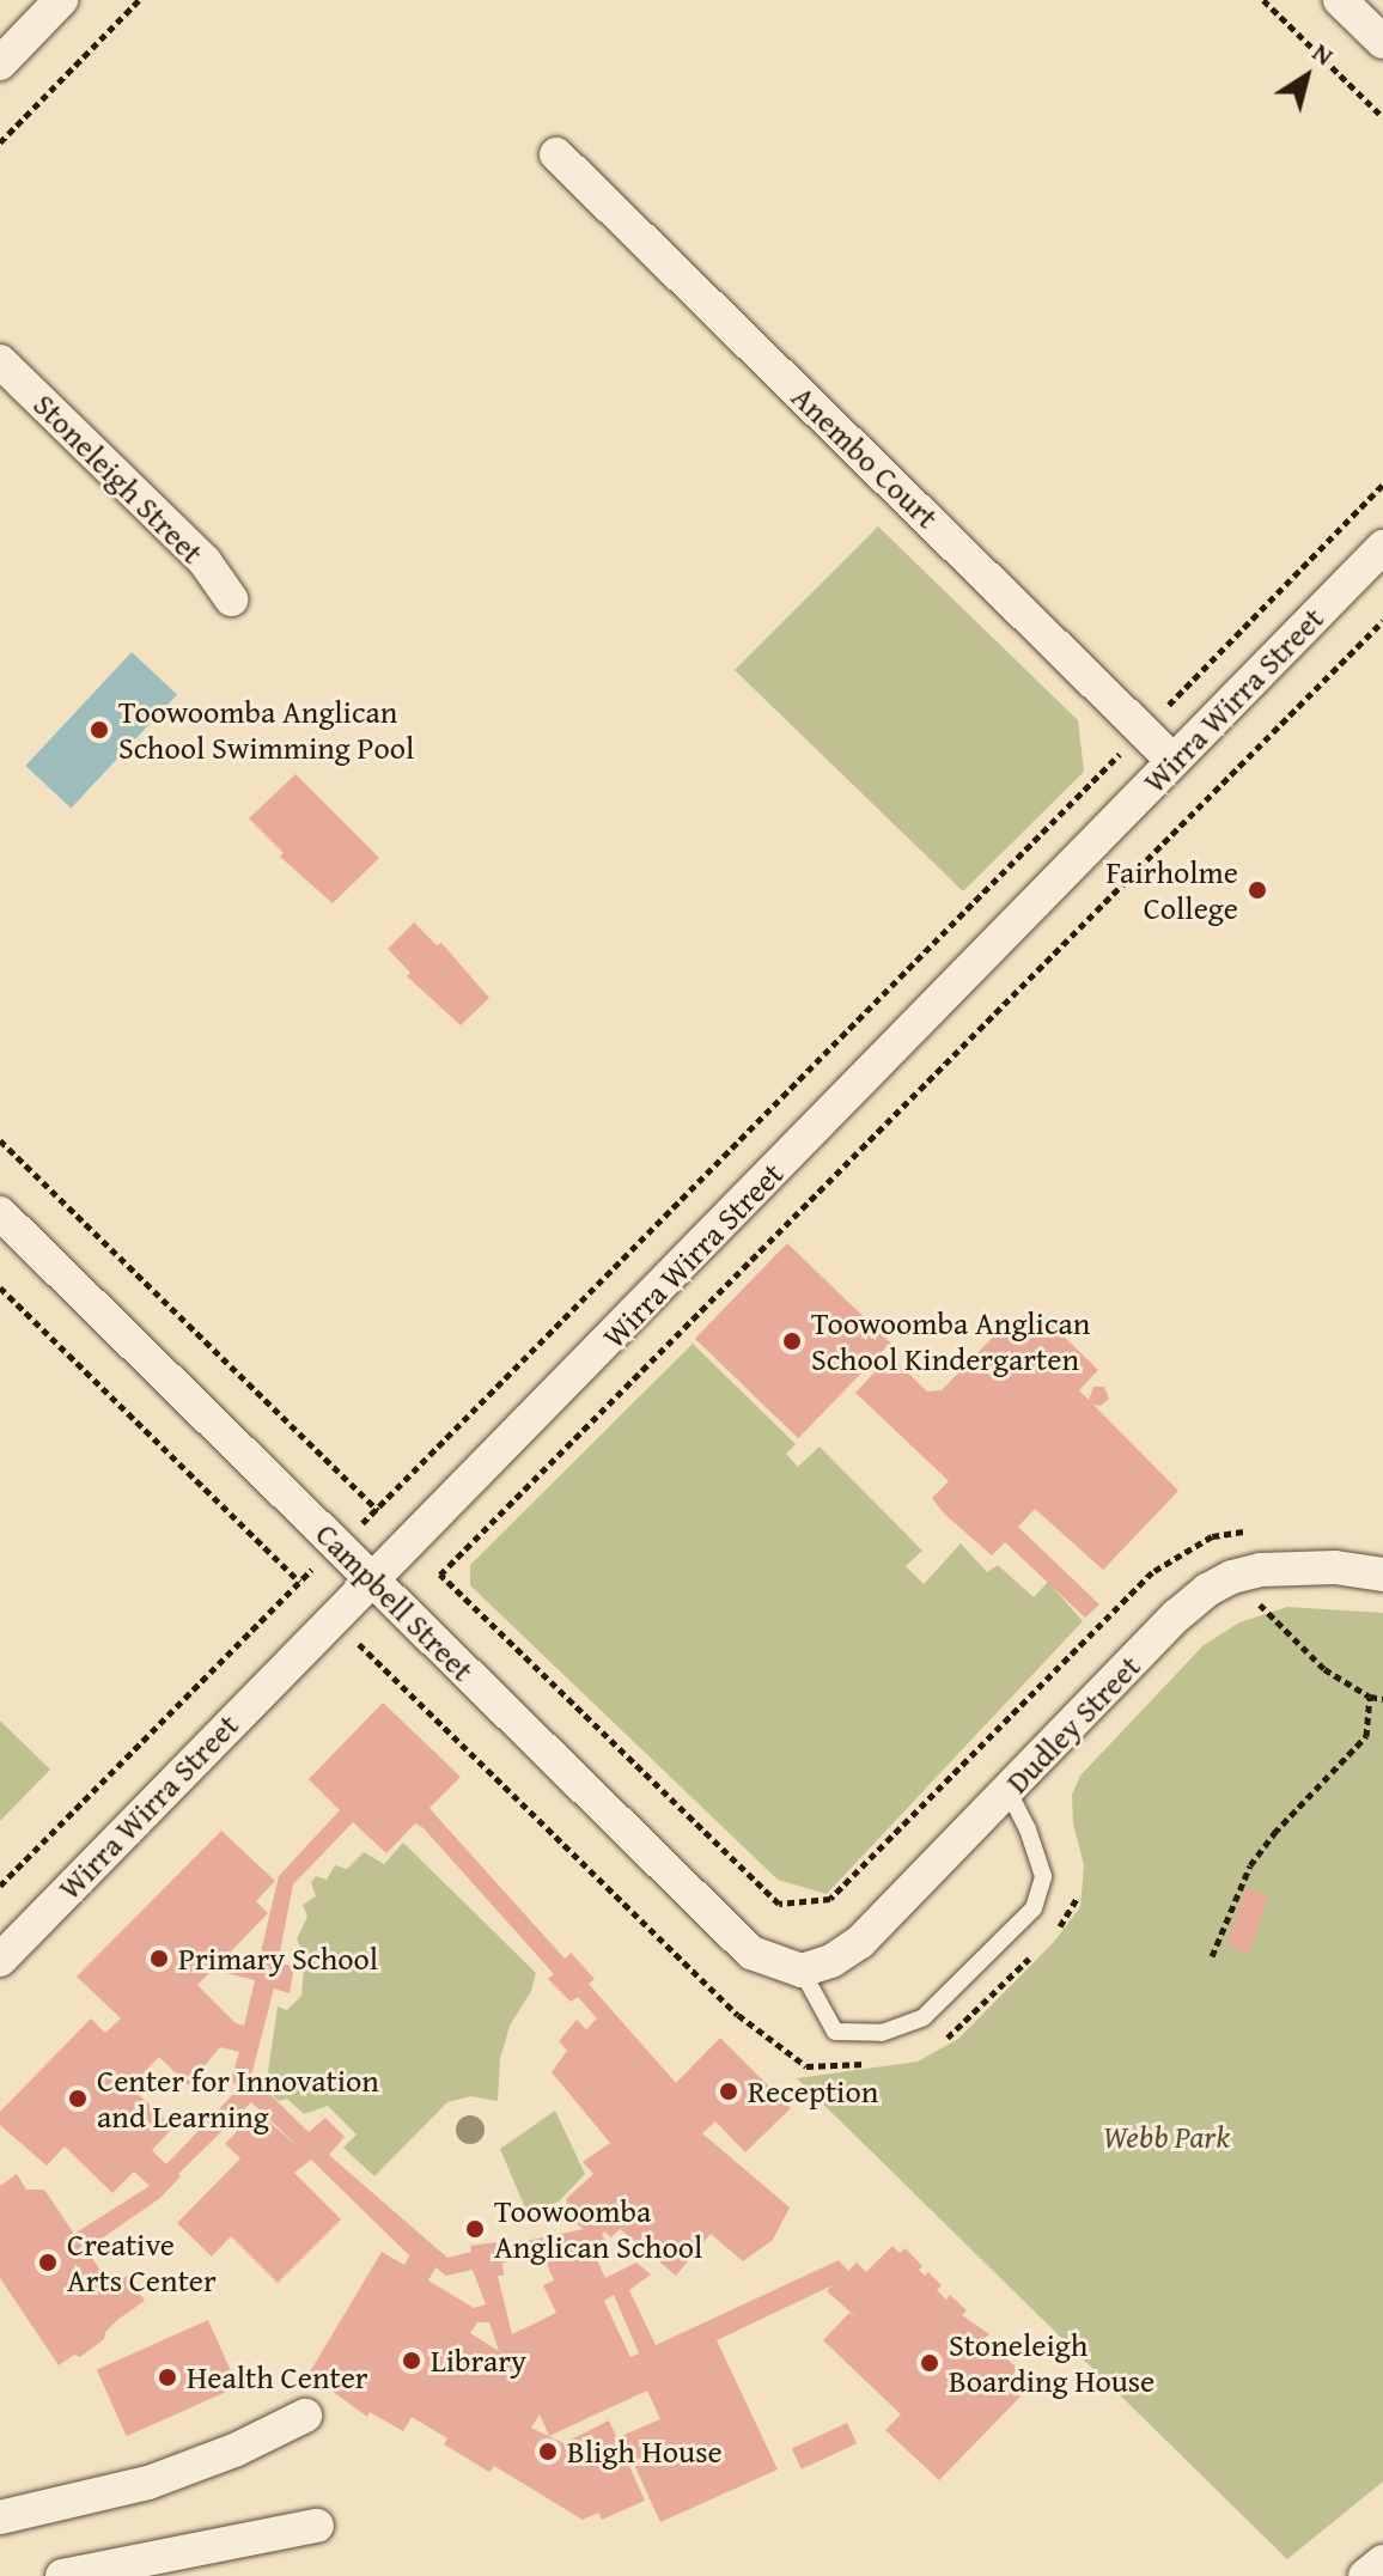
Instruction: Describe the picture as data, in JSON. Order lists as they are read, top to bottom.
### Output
{
  "streets": {
    "street": [
      "Anembo Court",
      "Stoneleigh Street",
      "Wirra Wirra Street",
      "Campbell Street",
      "Dudley Street"
    ]
  },
  "crossings": [
    ["Anembo Court", "Wirra Wirra Street"],
    ["Wirra Wirra Street", "Campbell Street"],
    ["Campbell Street", "Dudley Street"]
  ],
  "parks": ["Webb Park"],
  "places": [
    "Toowoomba Anglican School Swimming Pool",
    "Fairholme College",
    "Toowoomba Anglican School Kindergarten",
    "Primary School",
    "Reception",
    "Center for Innovation and Learning",
    "Toowoomba Anglican School",
    "Creative Arts Center",
    "Library",
    "Stoneleigh Boarding House",
    "Health Center",
    "Bligh House"
  ],
  "north": "top right"
}
